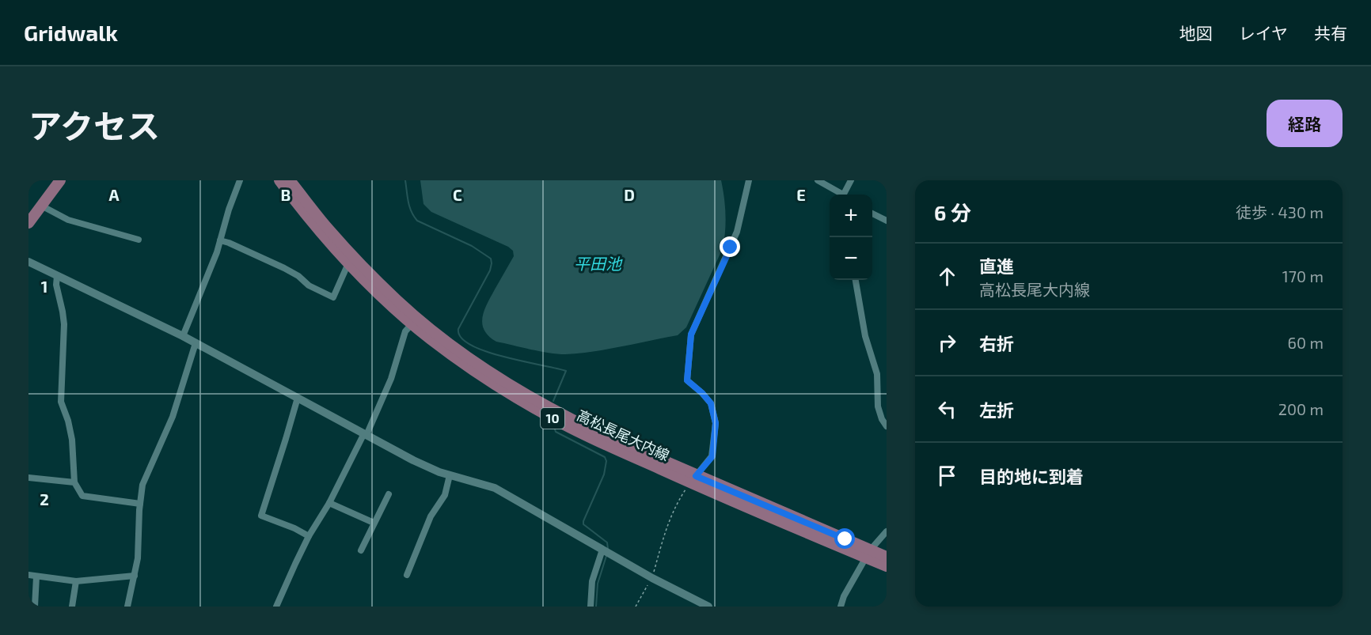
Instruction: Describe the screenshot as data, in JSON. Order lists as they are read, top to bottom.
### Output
{
  "streets": {
    "main road": ["10", "高松長尾大内線"]
  },
  "water": ["平田池"],
  "page": {
    "header": "Gridwalk",
    "nav": ["地図", "レイヤ", "共有"],
    "title": "アクセス",
    "buttons": "経路",
    "heading": ["6 分", "徒歩 · 430 m"],
    "map_buttons": ["+", "−"],
    "list": [
      ["直進", "高松長尾大内線", "170 m"],
      ["右折", "60 m"],
      ["左折", "200 m"],
      "目的地に到着"
    ]
  },
  "grid": {
    "columns": [
      "A",
      "B",
      "C",
      "D",
      "E"
    ],
    "rows": ["1", "2"]
  }
}
